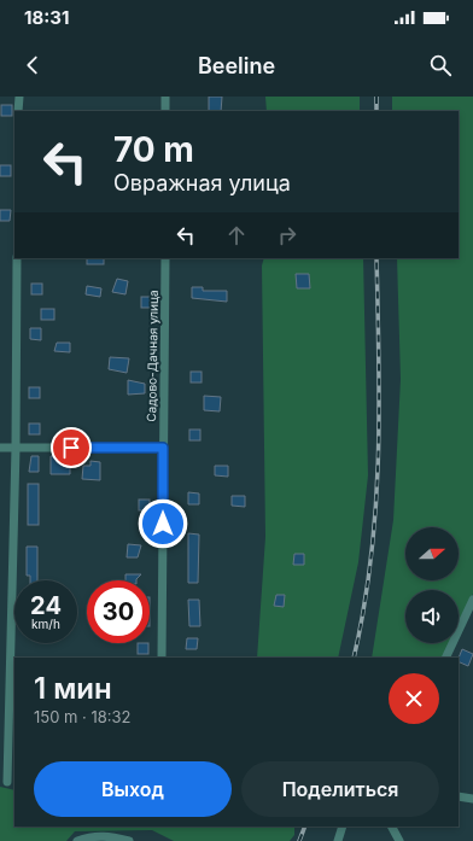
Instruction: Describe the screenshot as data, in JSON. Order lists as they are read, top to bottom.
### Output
{
  "streets": {
    "street": ["Садово-Дачная улица"]
  },
  "north": "right",
  "page": {
    "status": "18:31",
    "header": "Beeline",
    "turn": ["70 m", "Овражная улица"],
    "speed": "24 km/h",
    "limit": "30",
    "heading": ["1 мин", "150 m · 18:32"],
    "buttons": ["Выход", "Поделиться"]
  }
}
